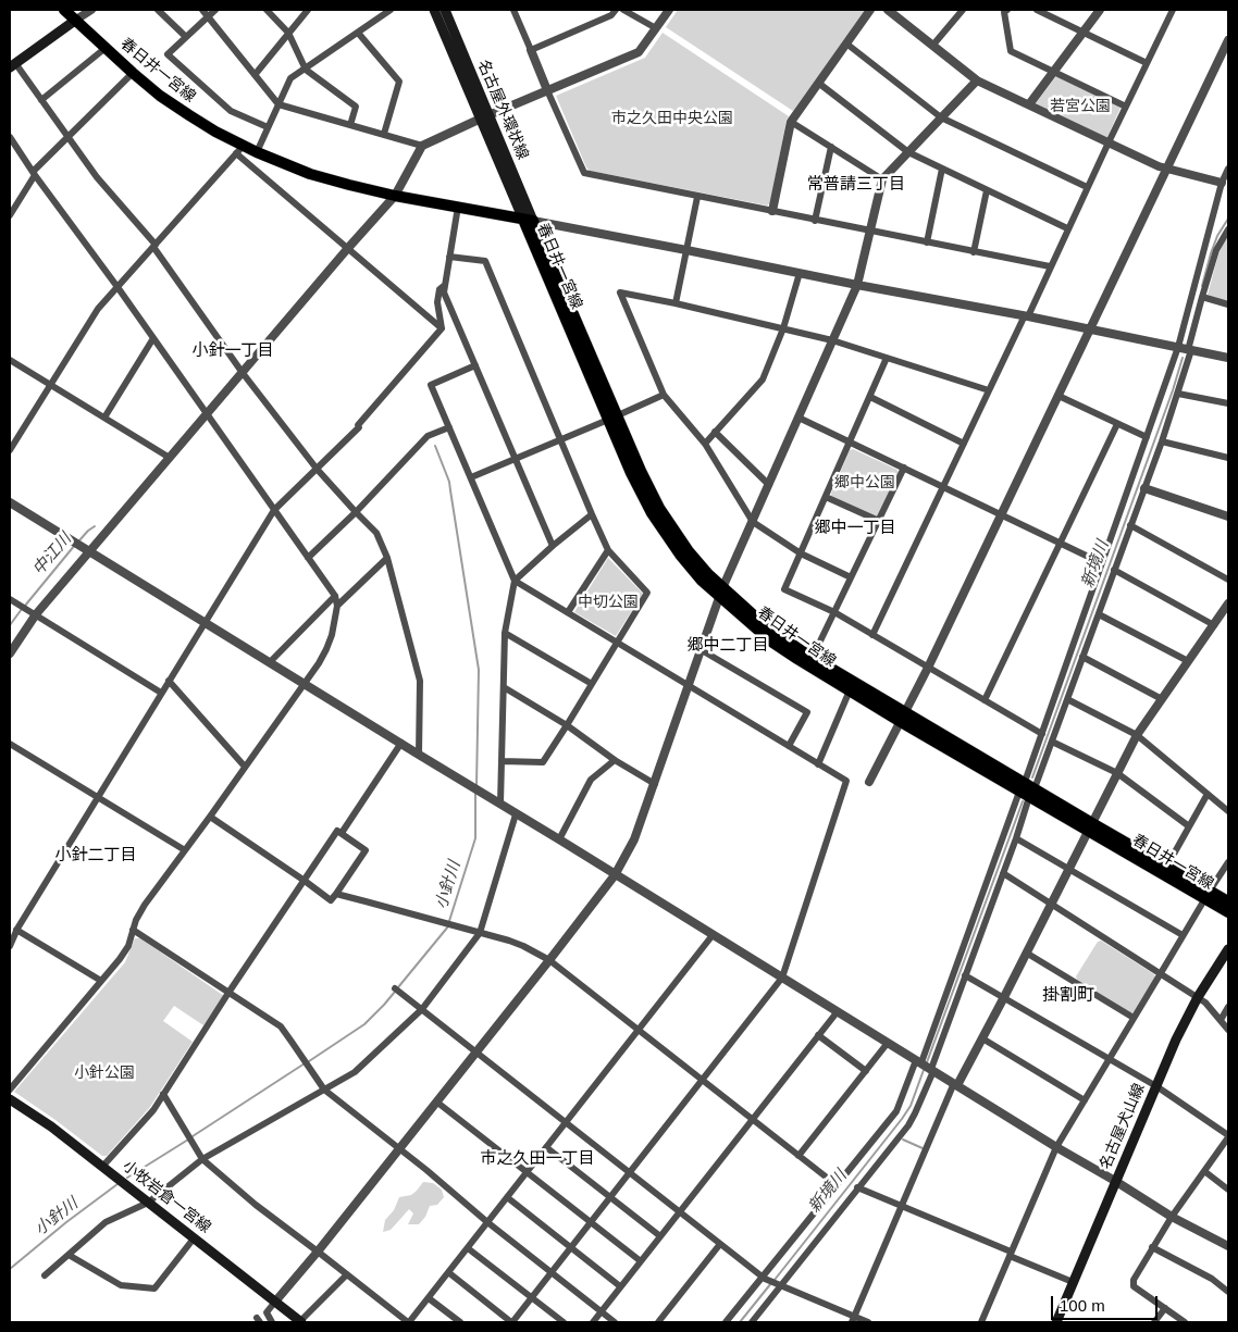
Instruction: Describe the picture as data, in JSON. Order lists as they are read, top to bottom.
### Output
{
  "streets": {
    "main road": [
      "春日井一宮線",
      "名古屋外環状線",
      "名古屋犬山線",
      "小牧岩倉一宮線"
    ]
  },
  "crossings": [
    ["春日井一宮線", "名古屋外環状線"]
  ],
  "districts": [
    "常普請三丁目",
    "小針一丁目",
    "郷中一丁目",
    "郷中二丁目",
    "小針二丁目",
    "掛割町",
    "市之久田一丁目"
  ],
  "water": ["中江川", "新境川", "小針川"],
  "parks": [
    "若宮公園",
    "市之久田中央公園",
    "郷中公園",
    "中切公園",
    "小針公園"
  ],
  "scale_bar": "100 m"
}
